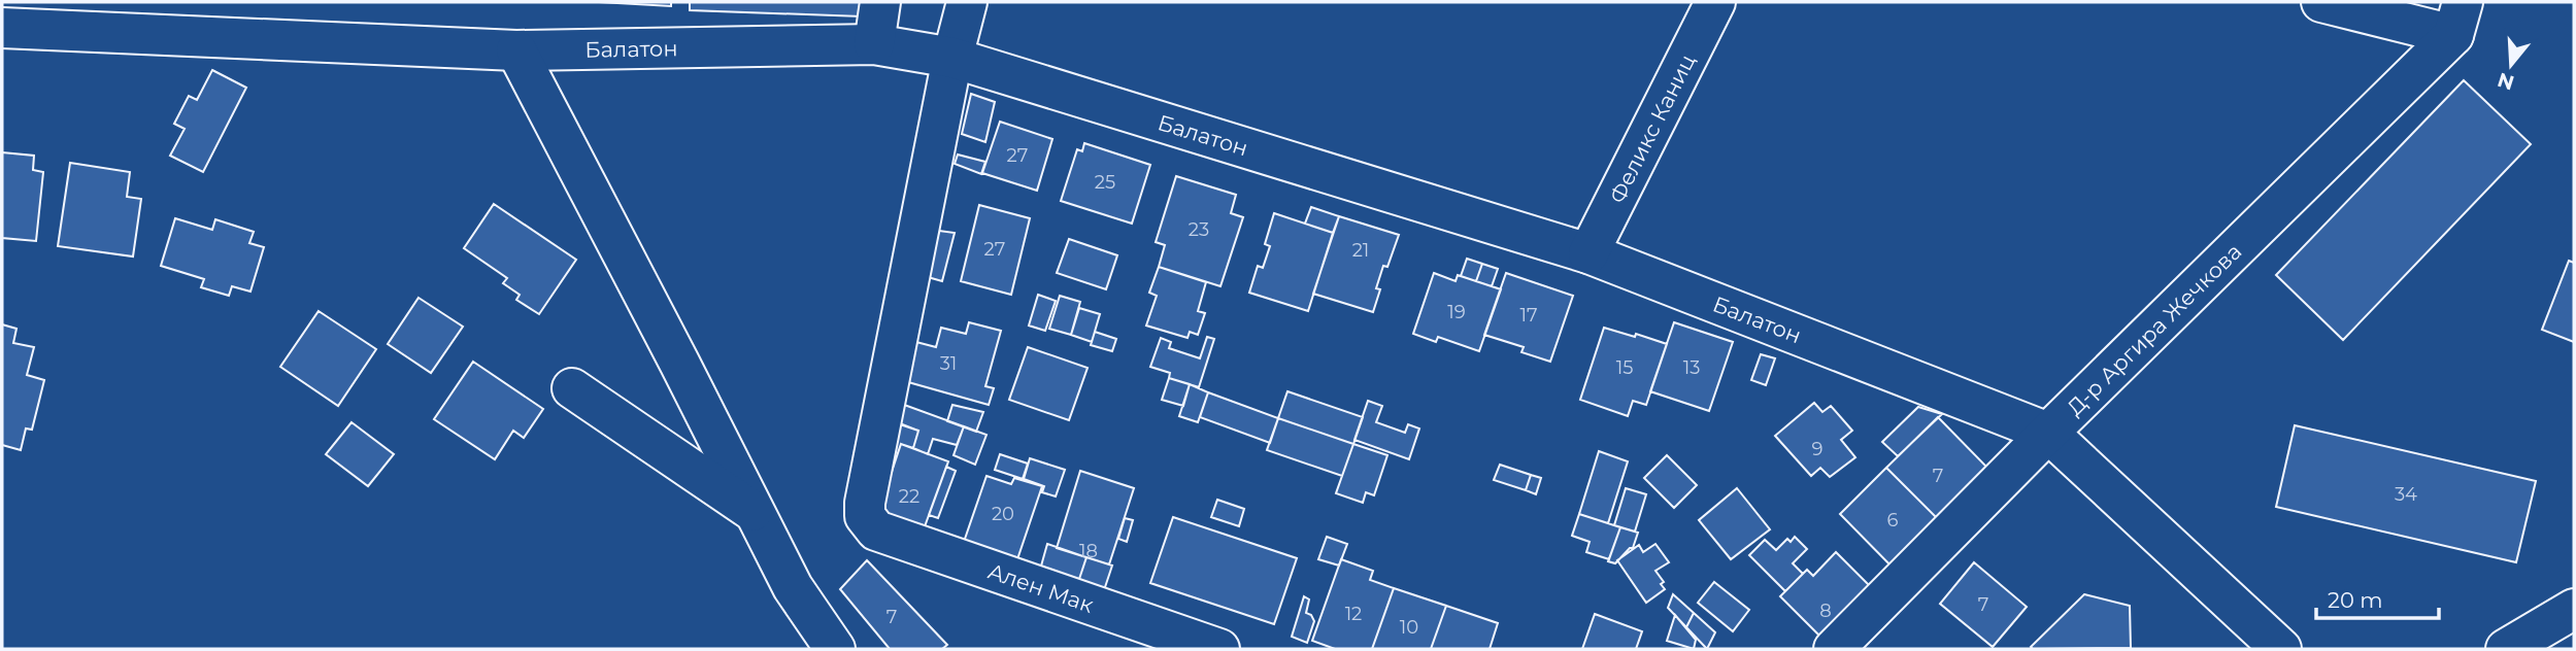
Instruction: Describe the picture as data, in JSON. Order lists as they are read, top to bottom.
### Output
{
  "streets": {
    "street": [
      "Балатон",
      "Феликс Каниц",
      "Д-р Аргира Жечкова",
      "Ален Мак"
    ]
  },
  "crossings": [
    ["Балатон", "Феликс Каниц"],
    ["Балатон", "Д-р Аргира Жечкова"],
    ["Балатон", "Ален Мак"]
  ],
  "house_numbers": [
    "27",
    "25",
    "23",
    "27",
    "21",
    "19",
    "17",
    "31",
    "15",
    "13",
    "9",
    "7",
    "34",
    "22",
    "20",
    "6",
    "18",
    "7",
    "8",
    "12",
    "7",
    "10"
  ],
  "scale_bar": "20 m",
  "north": "bottom"
}
